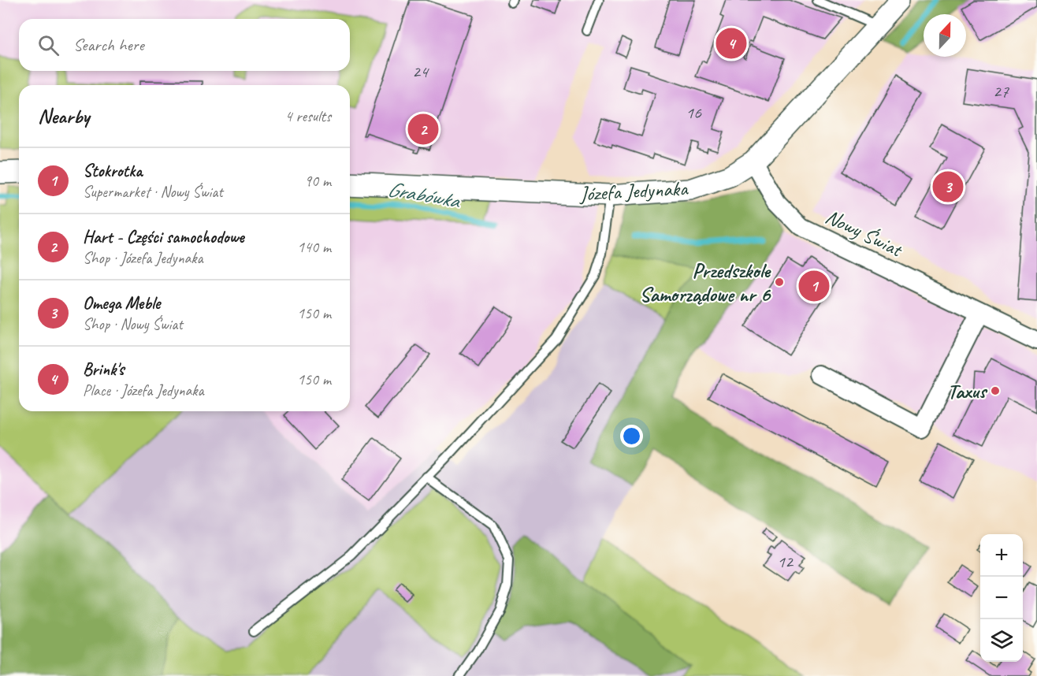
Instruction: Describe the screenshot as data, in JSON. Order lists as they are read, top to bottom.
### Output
{
  "streets": {
    "street": ["Józefa Jedynaka", "Nowy Świat"]
  },
  "crossings": [
    ["Józefa Jedynaka", "Nowy Świat"]
  ],
  "water": ["Grabówka"],
  "places": ["Przedszkole Samorządowe nr 6", "Taxus"],
  "house_numbers": [
    "24",
    "27",
    "16",
    "12"
  ],
  "north": "top",
  "page": {
    "search": "Search here",
    "pins": [
      "4",
      "2",
      "3",
      "1"
    ],
    "heading": ["Nearby", "4 results"],
    "list": [
      {
        "mark": "1",
        "name": "Stokrotka",
        "note": "Supermarket · Nowy Świat",
        "value": "90 m"
      },
      {
        "mark": "2",
        "name": "Hart - Części samochodowe",
        "note": "Shop · Józefa Jedynaka",
        "value": "140 m"
      },
      {
        "mark": "3",
        "name": "Omega Meble",
        "note": "Shop · Nowy Świat",
        "value": "150 m"
      },
      {
        "mark": "4",
        "name": "Brink's",
        "note": "Place · Józefa Jedynaka",
        "value": "150 m"
      }
    ],
    "map_buttons": ["+", "−"]
  }
}
